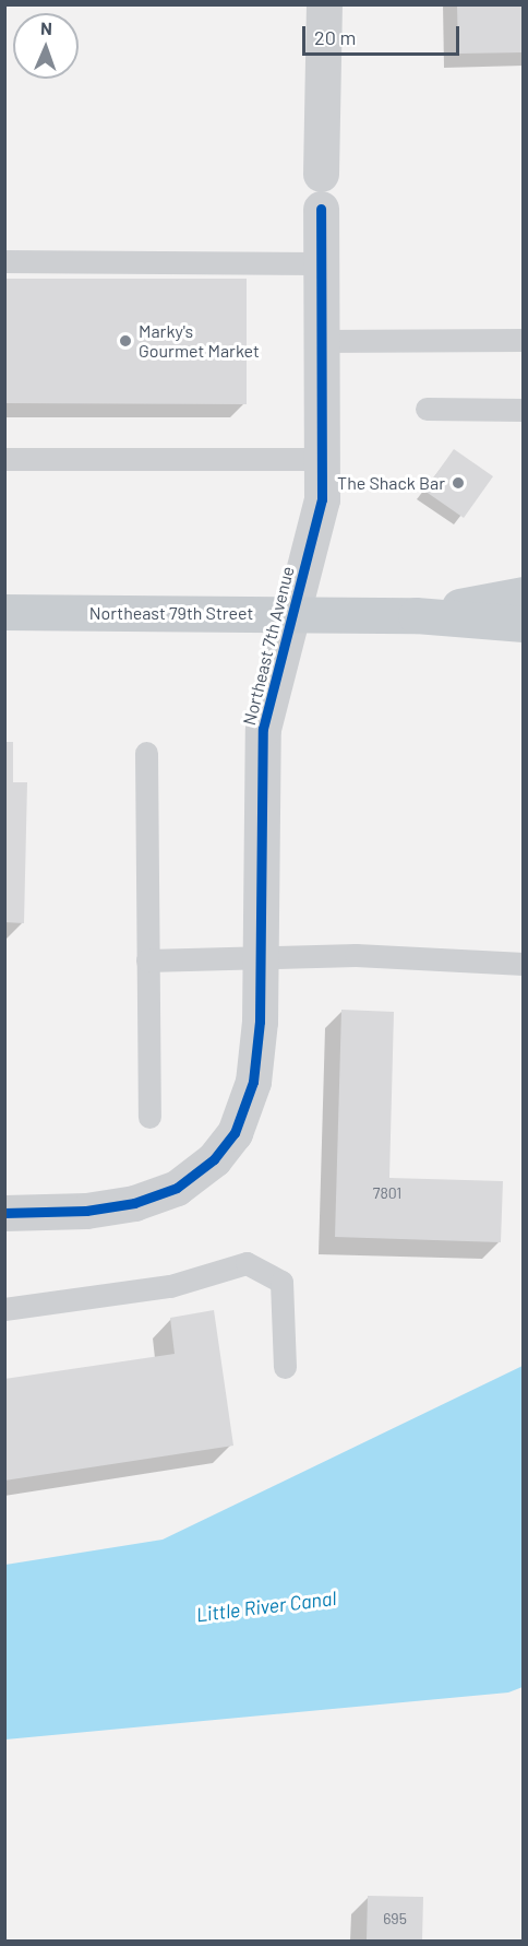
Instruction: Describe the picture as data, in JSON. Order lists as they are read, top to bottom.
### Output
{
  "streets": {
    "main road": ["Northeast 79th Street"],
    "street": ["Northeast 7th Avenue"]
  },
  "crossings": [
    ["Northeast 79th Street", "Northeast 7th Avenue"]
  ],
  "water": ["Little River Canal"],
  "places": ["Marky's Gourmet Market", "The Shack Bar"],
  "house_numbers": ["7801", "695"],
  "scale_bar": "20 m",
  "north": "top"
}
